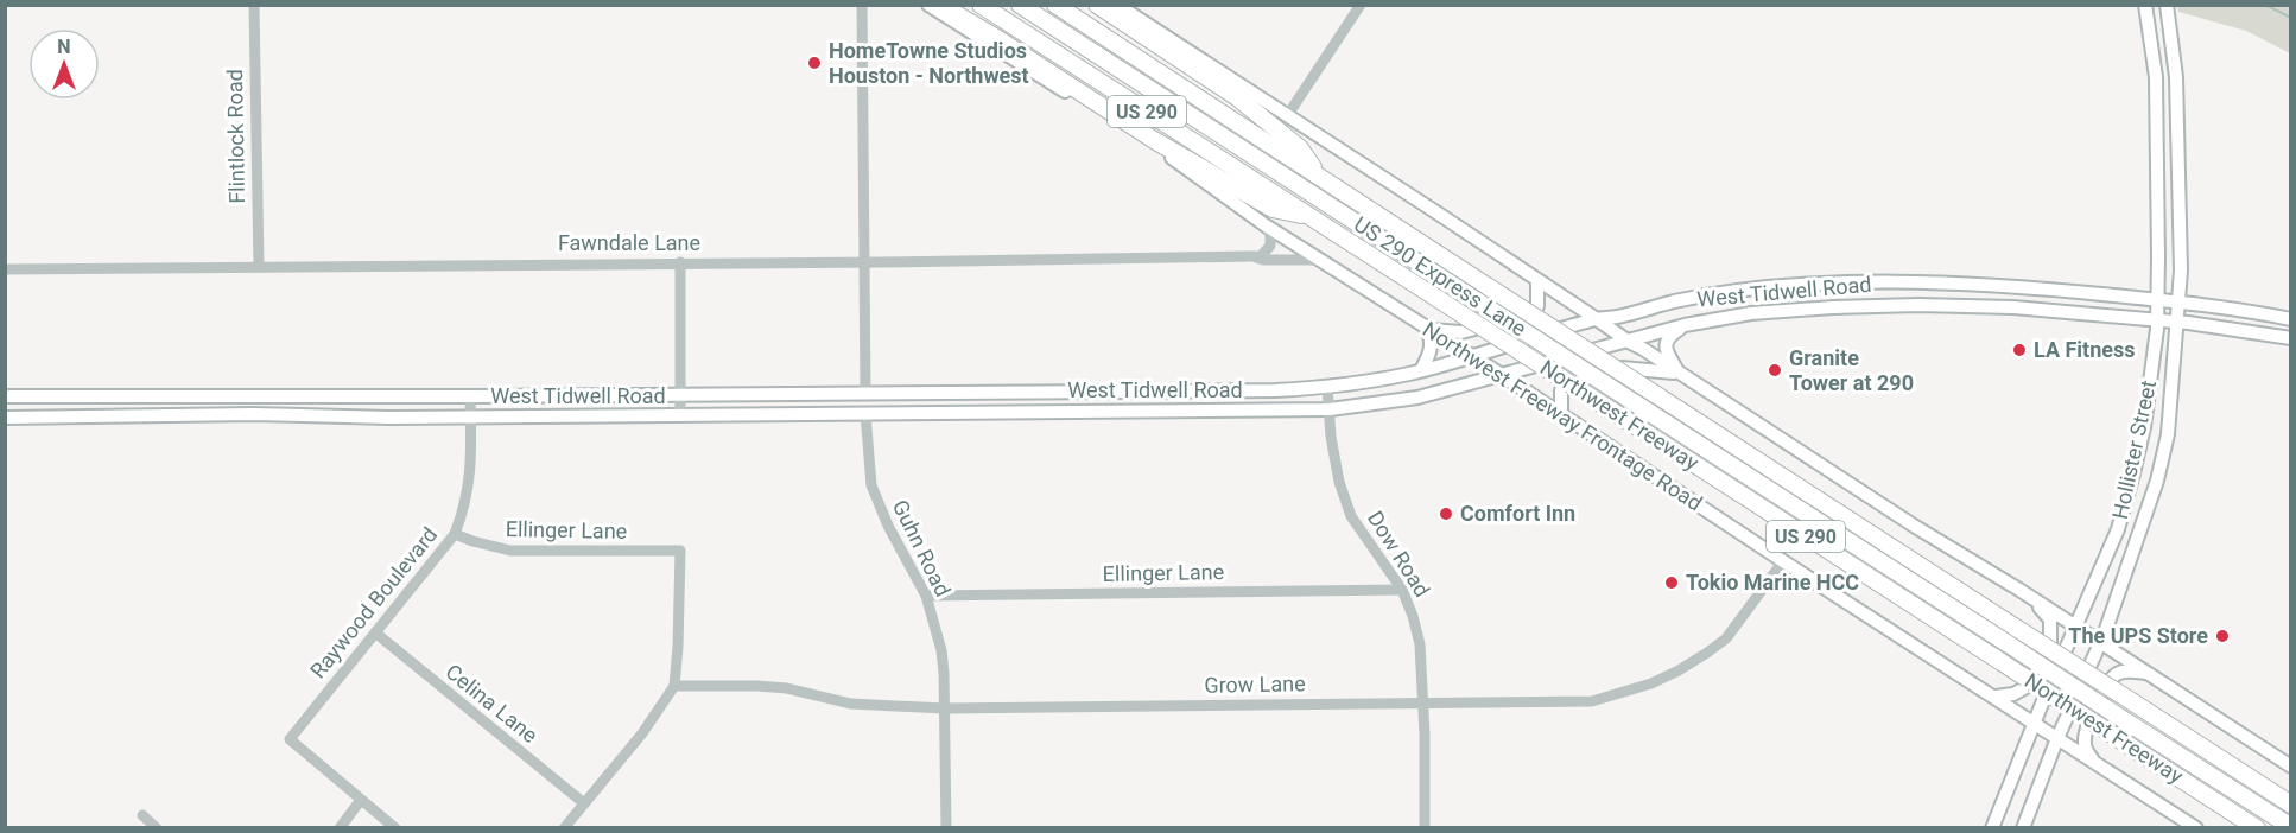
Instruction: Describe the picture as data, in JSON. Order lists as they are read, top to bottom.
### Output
{
  "streets": {
    "highway": ["US 290", "US 290 Express Lane", "Northwest Freeway"],
    "main road": ["West Tidwell Road", "Northwest Freeway Frontage Road", "Hollister Street"],
    "street": [
      "Flintlock Road",
      "Fawndale Lane",
      "Ellinger Lane",
      "Guhn Road",
      "Dow Road",
      "Raywood Boulevard",
      "Grow Lane",
      "Celina Lane"
    ]
  },
  "crossings": [
    ["Flintlock Road", "Fawndale Lane"],
    ["Fawndale Lane", "Northwest Freeway Frontage Road"],
    ["West Tidwell Road", "Northwest Freeway Frontage Road"],
    ["West Tidwell Road", "Hollister Street"],
    ["West Tidwell Road", "Guhn Road"],
    ["West Tidwell Road", "Dow Road"],
    ["West Tidwell Road", "Raywood Boulevard"],
    ["Northwest Freeway Frontage Road", "Hollister Street"],
    ["Northwest Freeway Frontage Road", "Grow Lane"],
    ["Ellinger Lane", "Guhn Road"],
    ["Ellinger Lane", "Dow Road"],
    ["Ellinger Lane", "Raywood Boulevard"],
    ["Ellinger Lane", "Grow Lane"],
    ["Guhn Road", "Grow Lane"],
    ["Dow Road", "Grow Lane"],
    ["Raywood Boulevard", "Celina Lane"]
  ],
  "places": [
    "HomeTowne Studios Houston - Northwest",
    "LA Fitness",
    "Granite Tower at 290",
    "Comfort Inn",
    "Tokio Marine HCC",
    "The UPS Store"
  ],
  "north": "top"
}
